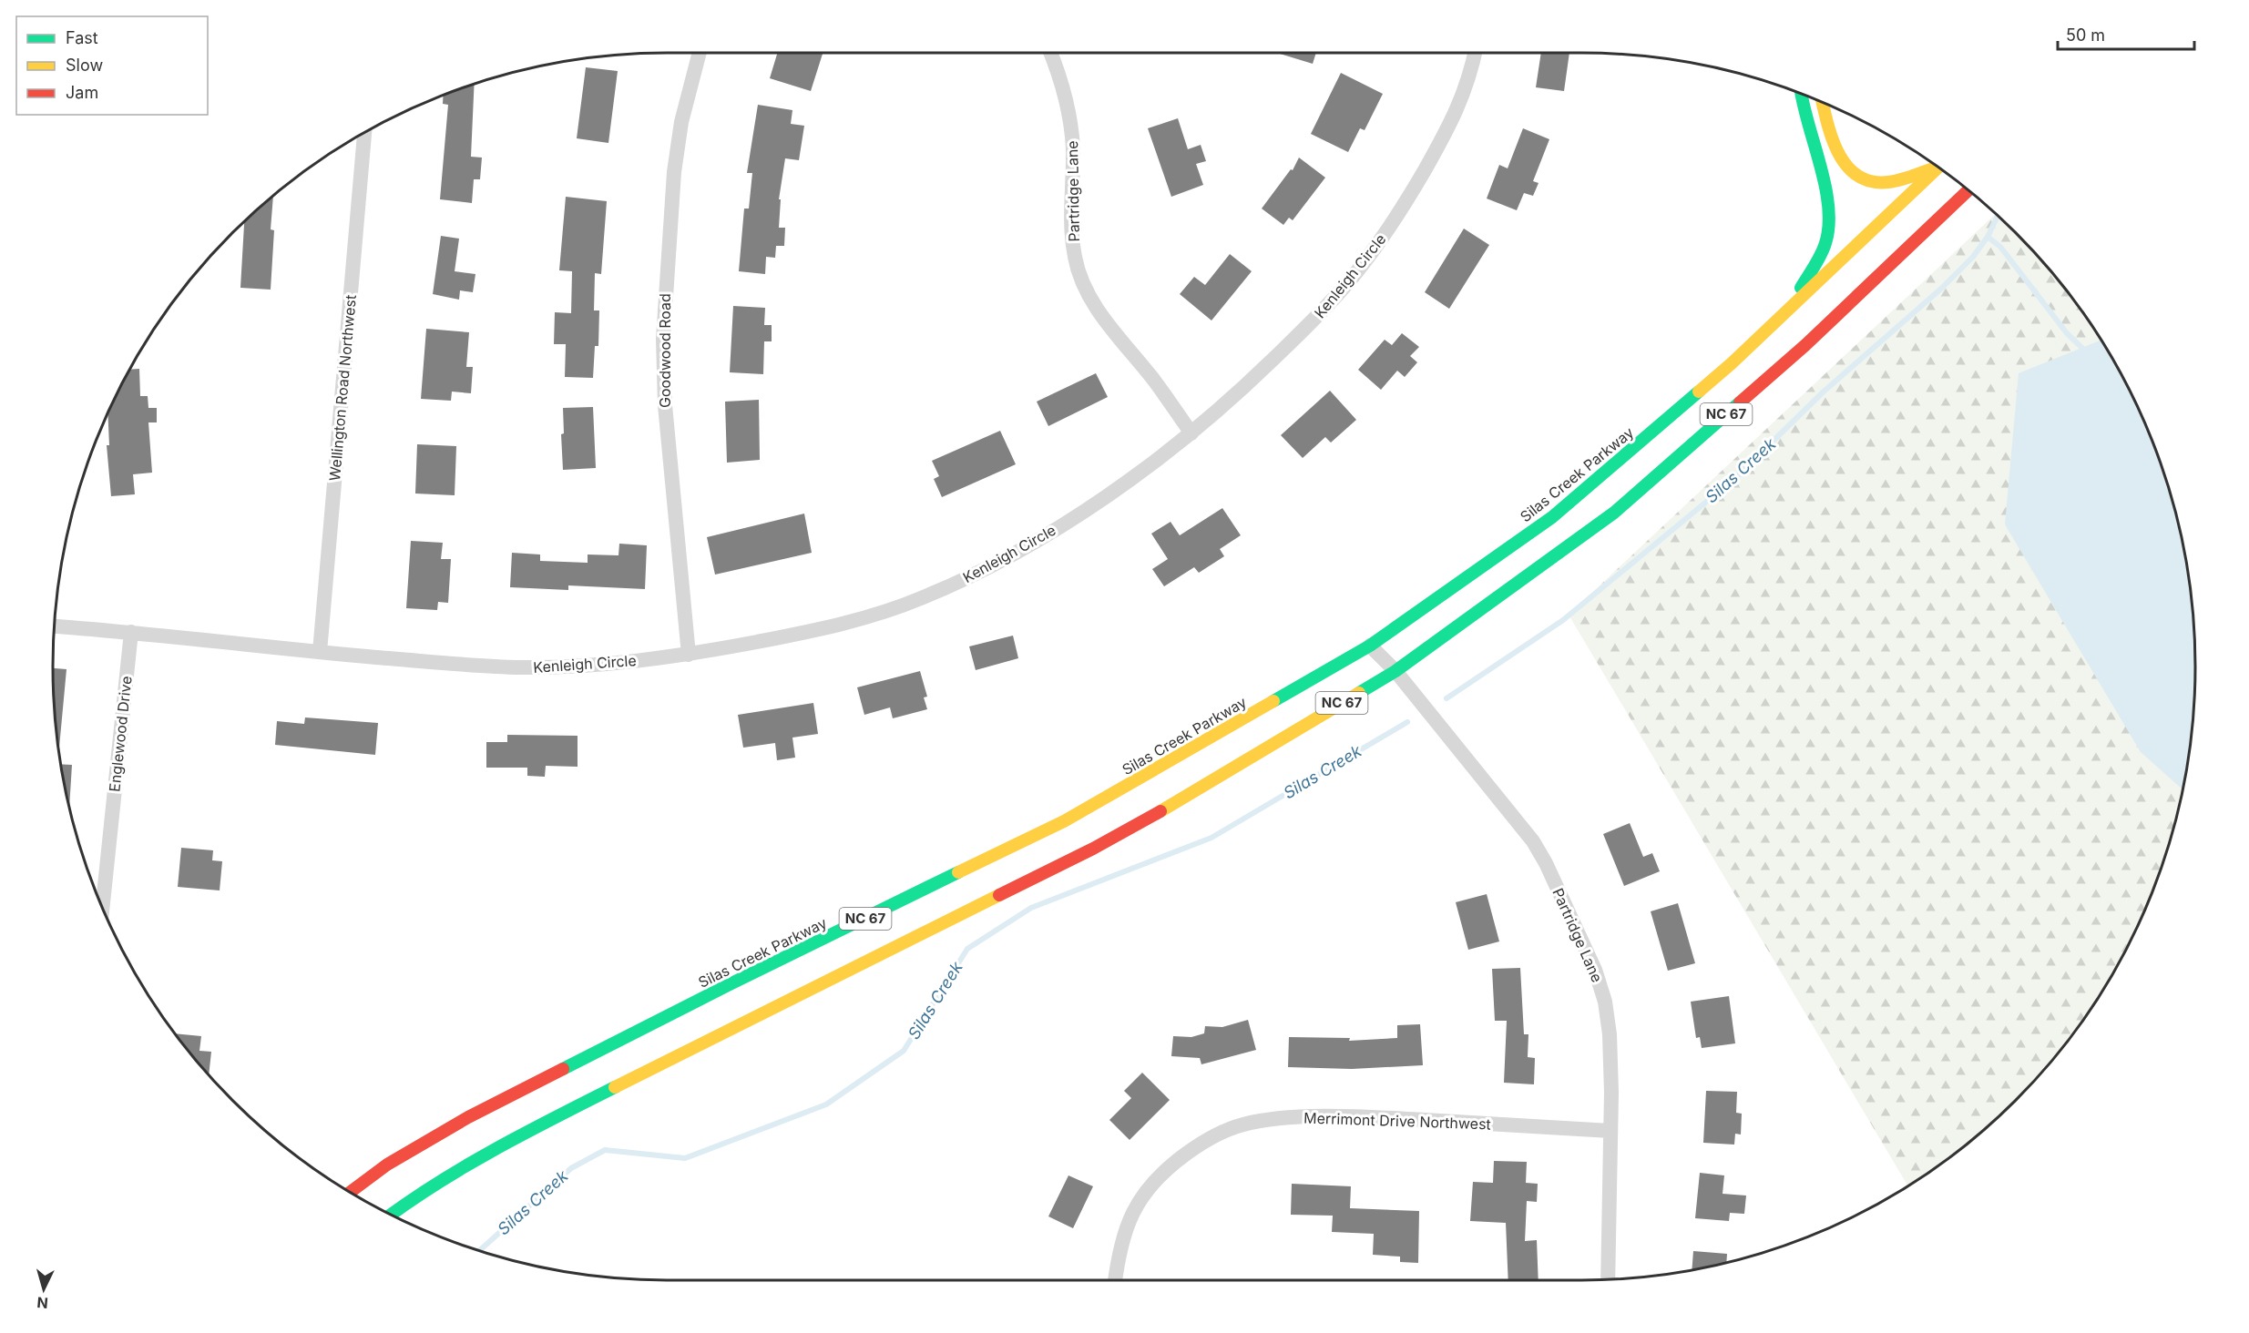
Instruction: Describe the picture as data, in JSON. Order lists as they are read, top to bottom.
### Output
{
  "streets": {
    "main road": ["NC 67", "Silas Creek Parkway"],
    "street": [
      "Partridge Lane",
      "Kenleigh Circle",
      "Goodwood Road",
      "Wellington Road Northwest",
      "Englewood Drive",
      "Merrimont Drive Northwest"
    ]
  },
  "crossings": [
    ["Partridge Lane", "Kenleigh Circle"],
    ["Partridge Lane", "NC 67"],
    ["Partridge Lane", "Silas Creek Parkway"],
    ["Partridge Lane", "Merrimont Drive Northwest"],
    ["Kenleigh Circle", "Goodwood Road"],
    ["Kenleigh Circle", "Wellington Road Northwest"],
    ["Kenleigh Circle", "Englewood Drive"]
  ],
  "water": ["Silas Creek"],
  "legend": ["Fast", "Slow", "Jam"],
  "scale_bar": "50 m",
  "north": "bottom"
}
